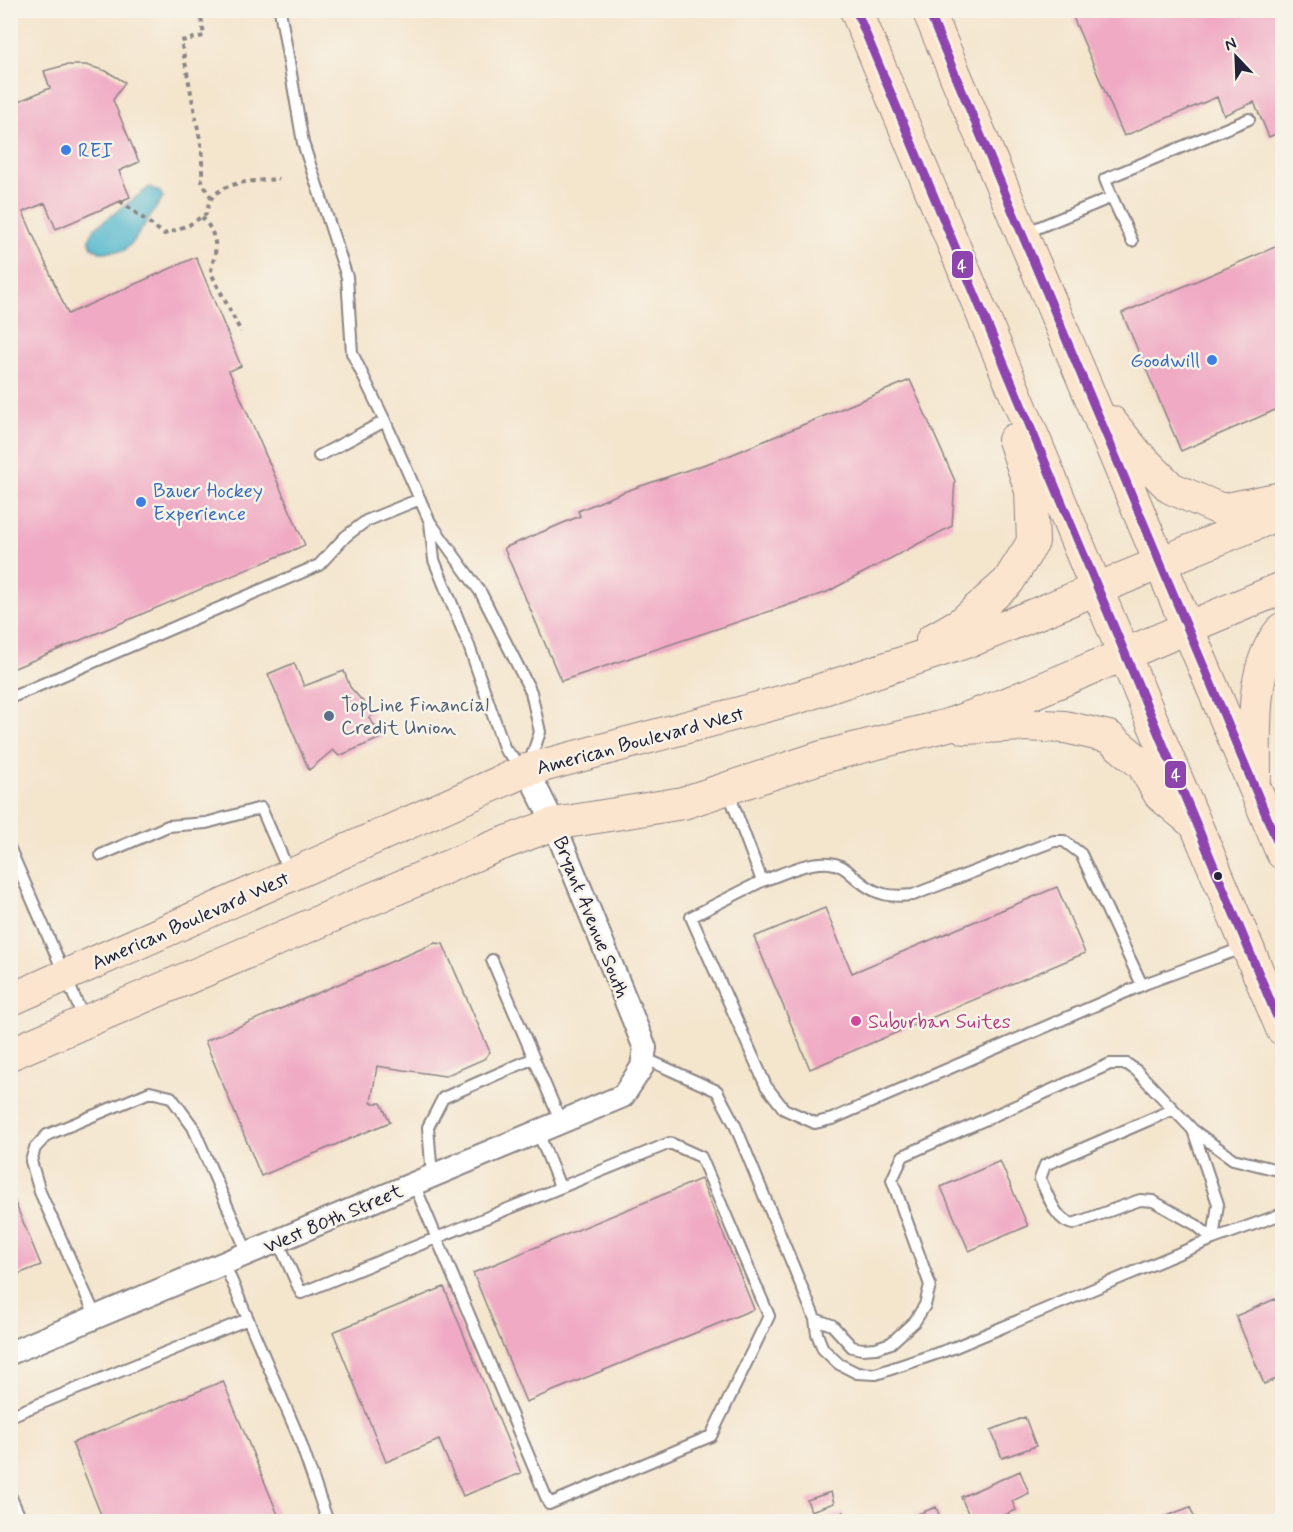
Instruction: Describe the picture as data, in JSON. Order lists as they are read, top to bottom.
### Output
{
  "streets": {
    "main road": ["American Boulevard West"],
    "street": ["Bryant Avenue South", "West 80th Street"]
  },
  "crossings": [
    ["American Boulevard West", "Bryant Avenue South"],
    ["Bryant Avenue South", "West 80th Street"]
  ],
  "places": [
    "REI",
    "Goodwill",
    "Bauer Hockey Experience",
    "TopLine Financial Credit Union",
    "Suburban Suites"
  ],
  "lines": ["transit line 4"],
  "north": "top left"
}
